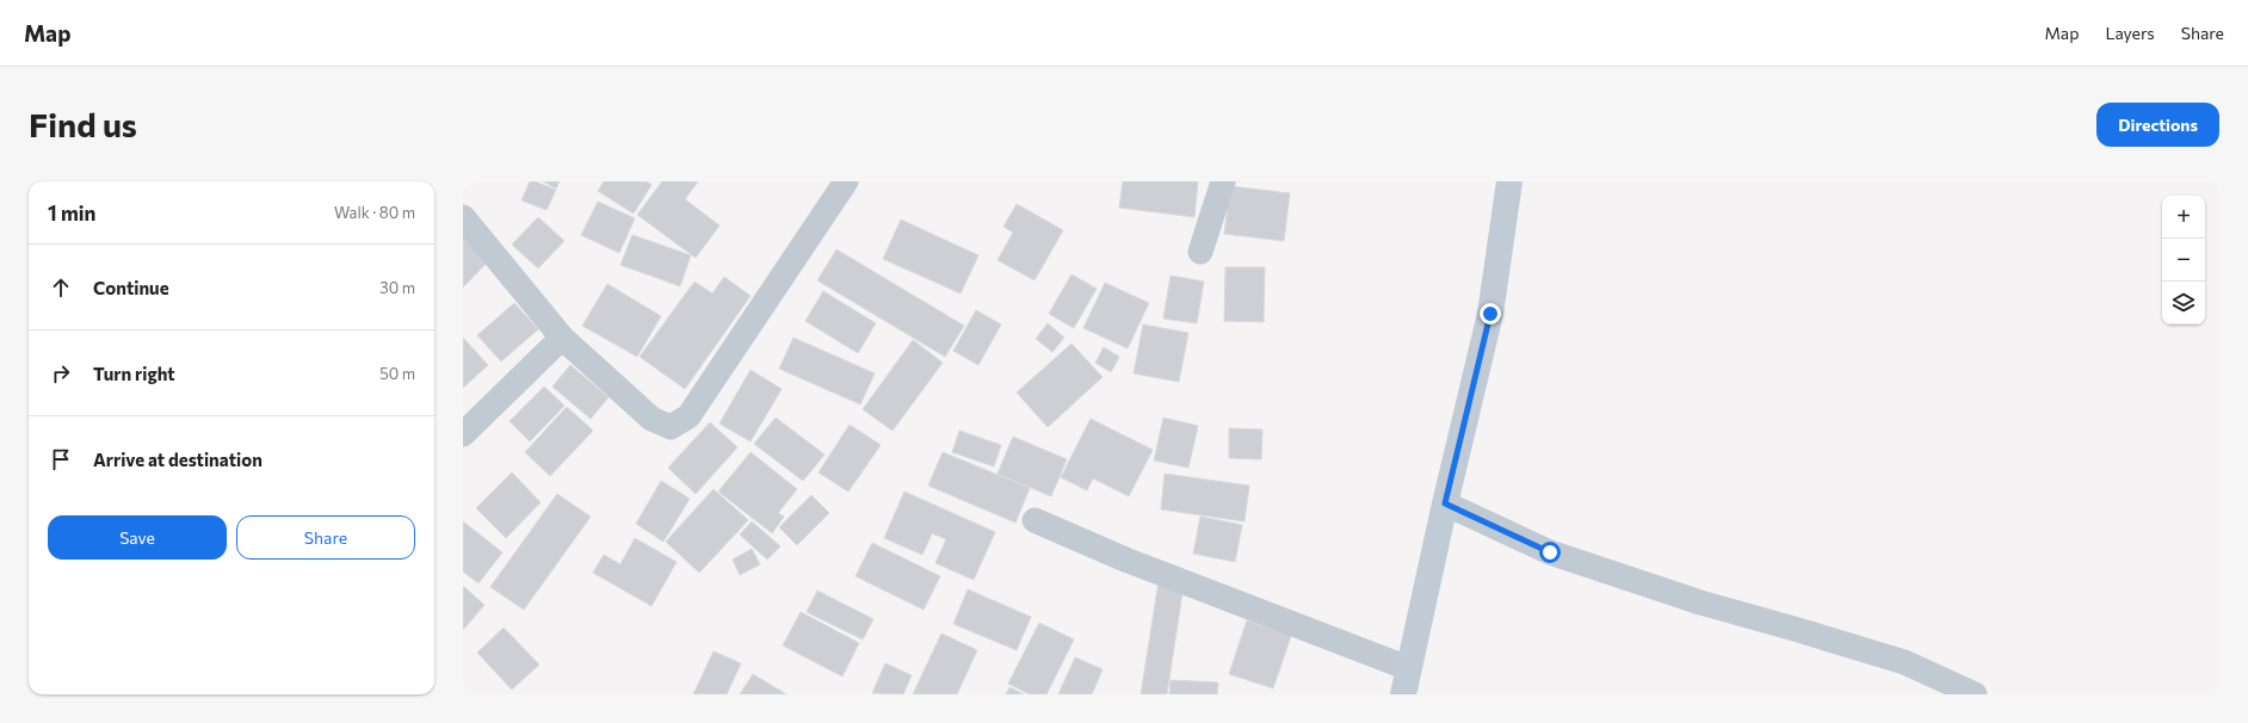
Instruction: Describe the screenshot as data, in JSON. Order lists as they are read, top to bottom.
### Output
{
  "page": {
    "header": "Map",
    "nav": ["Map", "Layers", "Share"],
    "buttons": [
      "Directions",
      ["Save", "Share"]
    ],
    "title": "Find us",
    "heading": ["1 min", "Walk · 80 m"],
    "map_buttons": ["+", "−"],
    "list": [
      ["Continue", "30 m"],
      ["Turn right", "50 m"],
      "Arrive at destination"
    ]
  }
}
